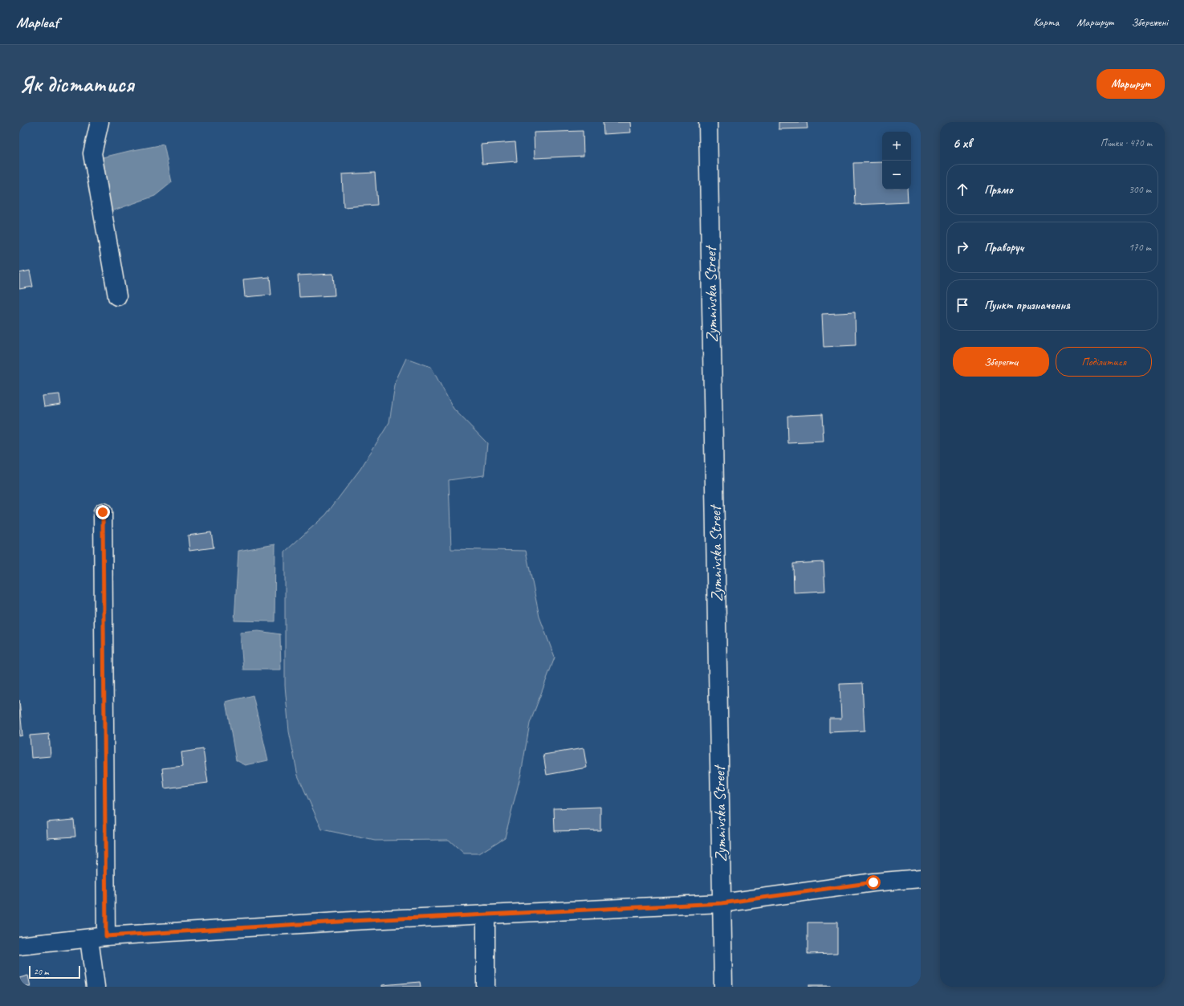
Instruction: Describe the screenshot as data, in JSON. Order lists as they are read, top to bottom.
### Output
{
  "streets": {
    "street": ["Zymnivska Street"]
  },
  "scale_bar": "20 m",
  "page": {
    "header": "Mapleaf",
    "nav": ["Карта", "Маршрут", "Збережені"],
    "buttons": [
      "Маршрут",
      ["Зберегти", "Поділитися"]
    ],
    "title": "Як дістатися",
    "heading": ["6 хв", "Пішки · 470 m"],
    "map_buttons": ["+", "−"],
    "list": [
      ["Прямо", "300 m"],
      ["Праворуч", "170 m"],
      "Пункт призначення"
    ],
    "scale": "20 m"
  }
}
